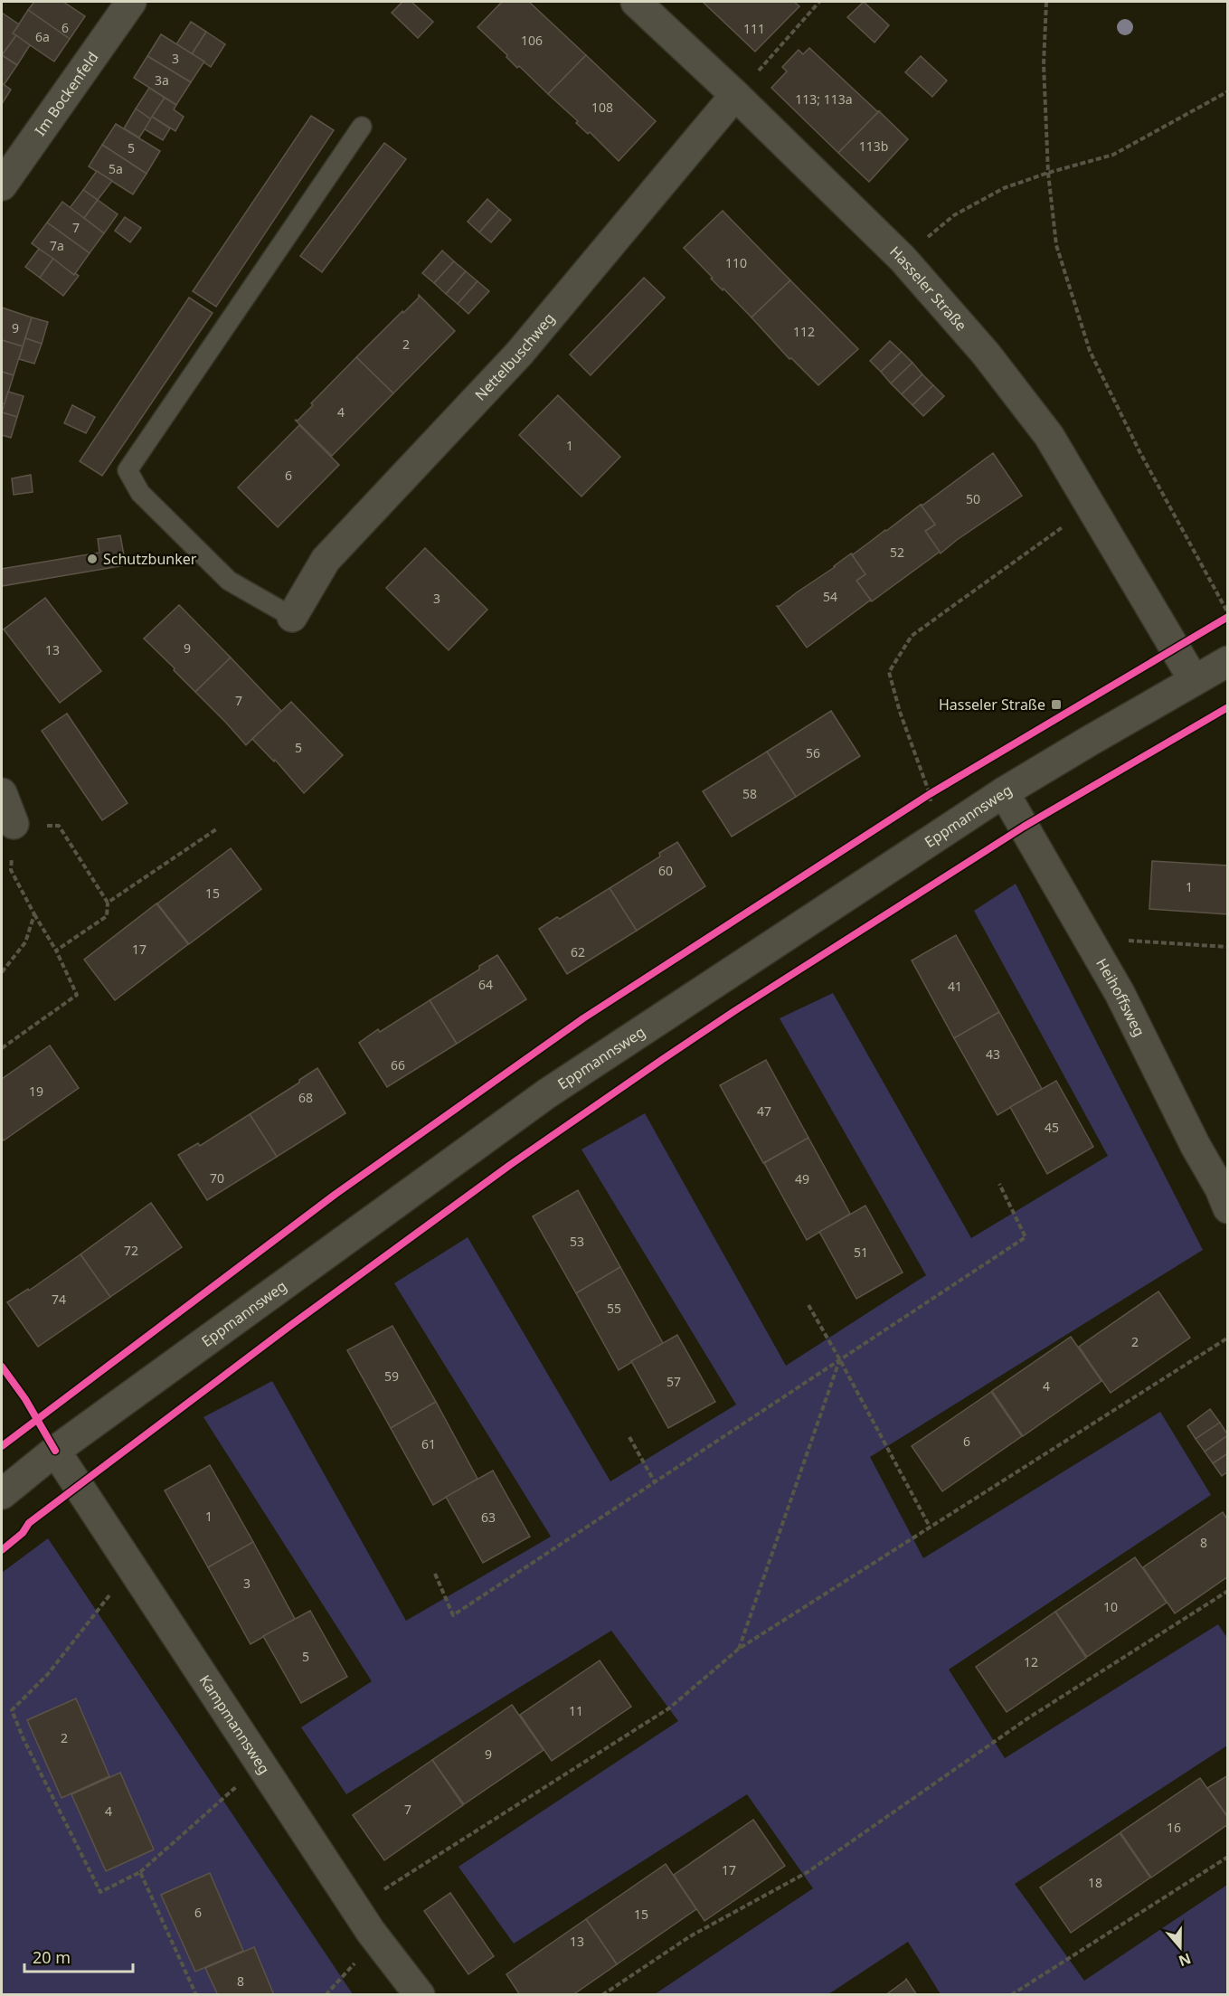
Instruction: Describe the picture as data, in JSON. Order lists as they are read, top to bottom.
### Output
{
  "streets": {
    "street": [
      "Im Bockenfeld",
      "Hasseler Straße",
      "Nettelbuschweg",
      "Eppmannsweg",
      "Heihoffsweg",
      "Kampmannsweg"
    ]
  },
  "crossings": [
    ["Hasseler Straße", "Nettelbuschweg"],
    ["Hasseler Straße", "Eppmannsweg"],
    ["Eppmannsweg", "Heihoffsweg"],
    ["Eppmannsweg", "Kampmannsweg"]
  ],
  "places": {
    "other": ["Schutzbunker"],
    "transit": ["Hasseler Straße"]
  },
  "house_numbers": [
    "6",
    "111",
    "6a",
    "106",
    "3",
    "3a",
    "113; 113a",
    "108",
    "113b",
    "5",
    "5a",
    "7",
    "7a",
    "110",
    "9",
    "112",
    "2",
    "4",
    "1",
    "6",
    "50",
    "52",
    "54",
    "3",
    "9",
    "13",
    "7",
    "5",
    "56",
    "58",
    "60",
    "1",
    "15",
    "17",
    "62",
    "64",
    "41",
    "43",
    "66",
    "19",
    "68",
    "47",
    "45",
    "70",
    "49",
    "53",
    "72",
    "51",
    "74",
    "55",
    "2",
    "59",
    "57",
    "4",
    "6",
    "61",
    "1",
    "63",
    "8",
    "3",
    "10",
    "5",
    "12",
    "11",
    "2",
    "9",
    "7",
    "4",
    "16",
    "17",
    "18",
    "6",
    "15",
    "13",
    "8"
  ],
  "scale_bar": "20 m",
  "north": "bottom"
}
